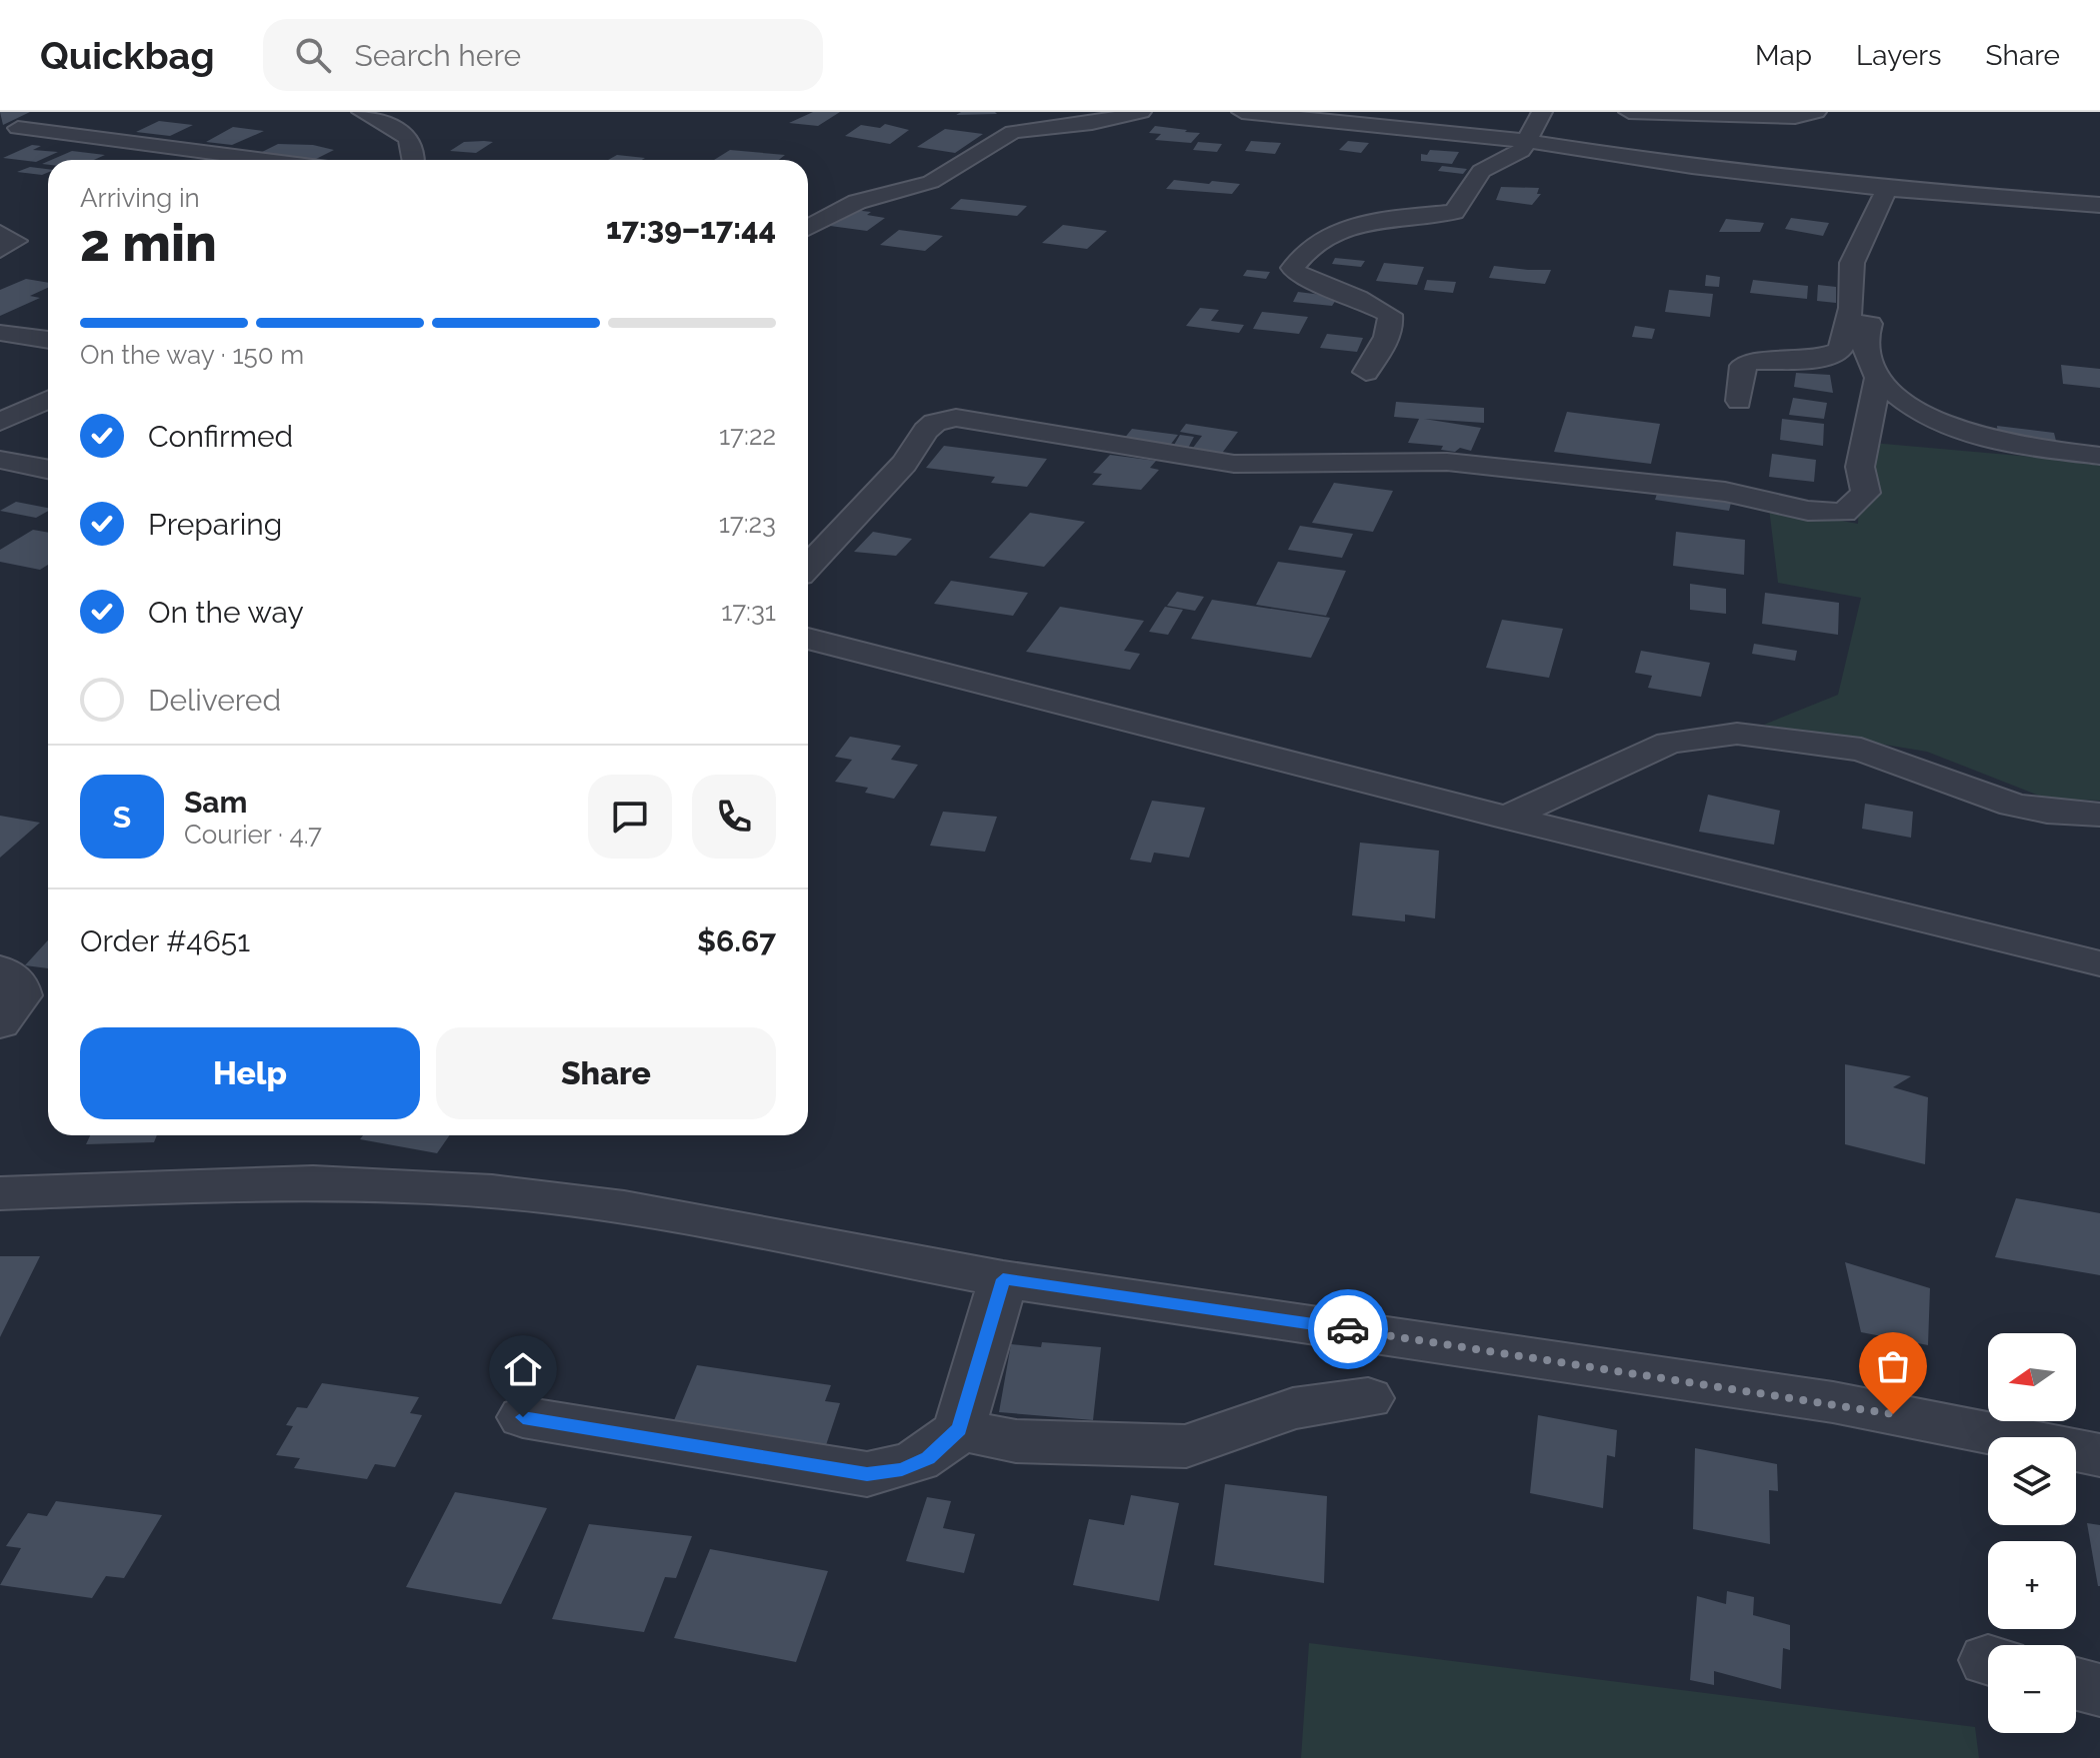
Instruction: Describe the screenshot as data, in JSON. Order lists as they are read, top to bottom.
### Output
{
  "north": "left",
  "page": {
    "header": "Quickbag",
    "search": "Search here",
    "nav": ["Map", "Layers", "Share"],
    "heading": ["2 min", "Arriving in", "17:39–17:44"],
    "panel": [
      "Sam",
      "Courier · 4.7",
      "Order #4651",
      "$6.67"
    ],
    "bar": "On the way · 150 m",
    "list": [
      ["Confirmed", "17:22"],
      ["Preparing", "17:23"],
      ["On the way", "17:31"],
      "Delivered"
    ],
    "round": "S",
    "buttons": ["Help", "Share"],
    "map_buttons": ["+", "−"]
  }
}
